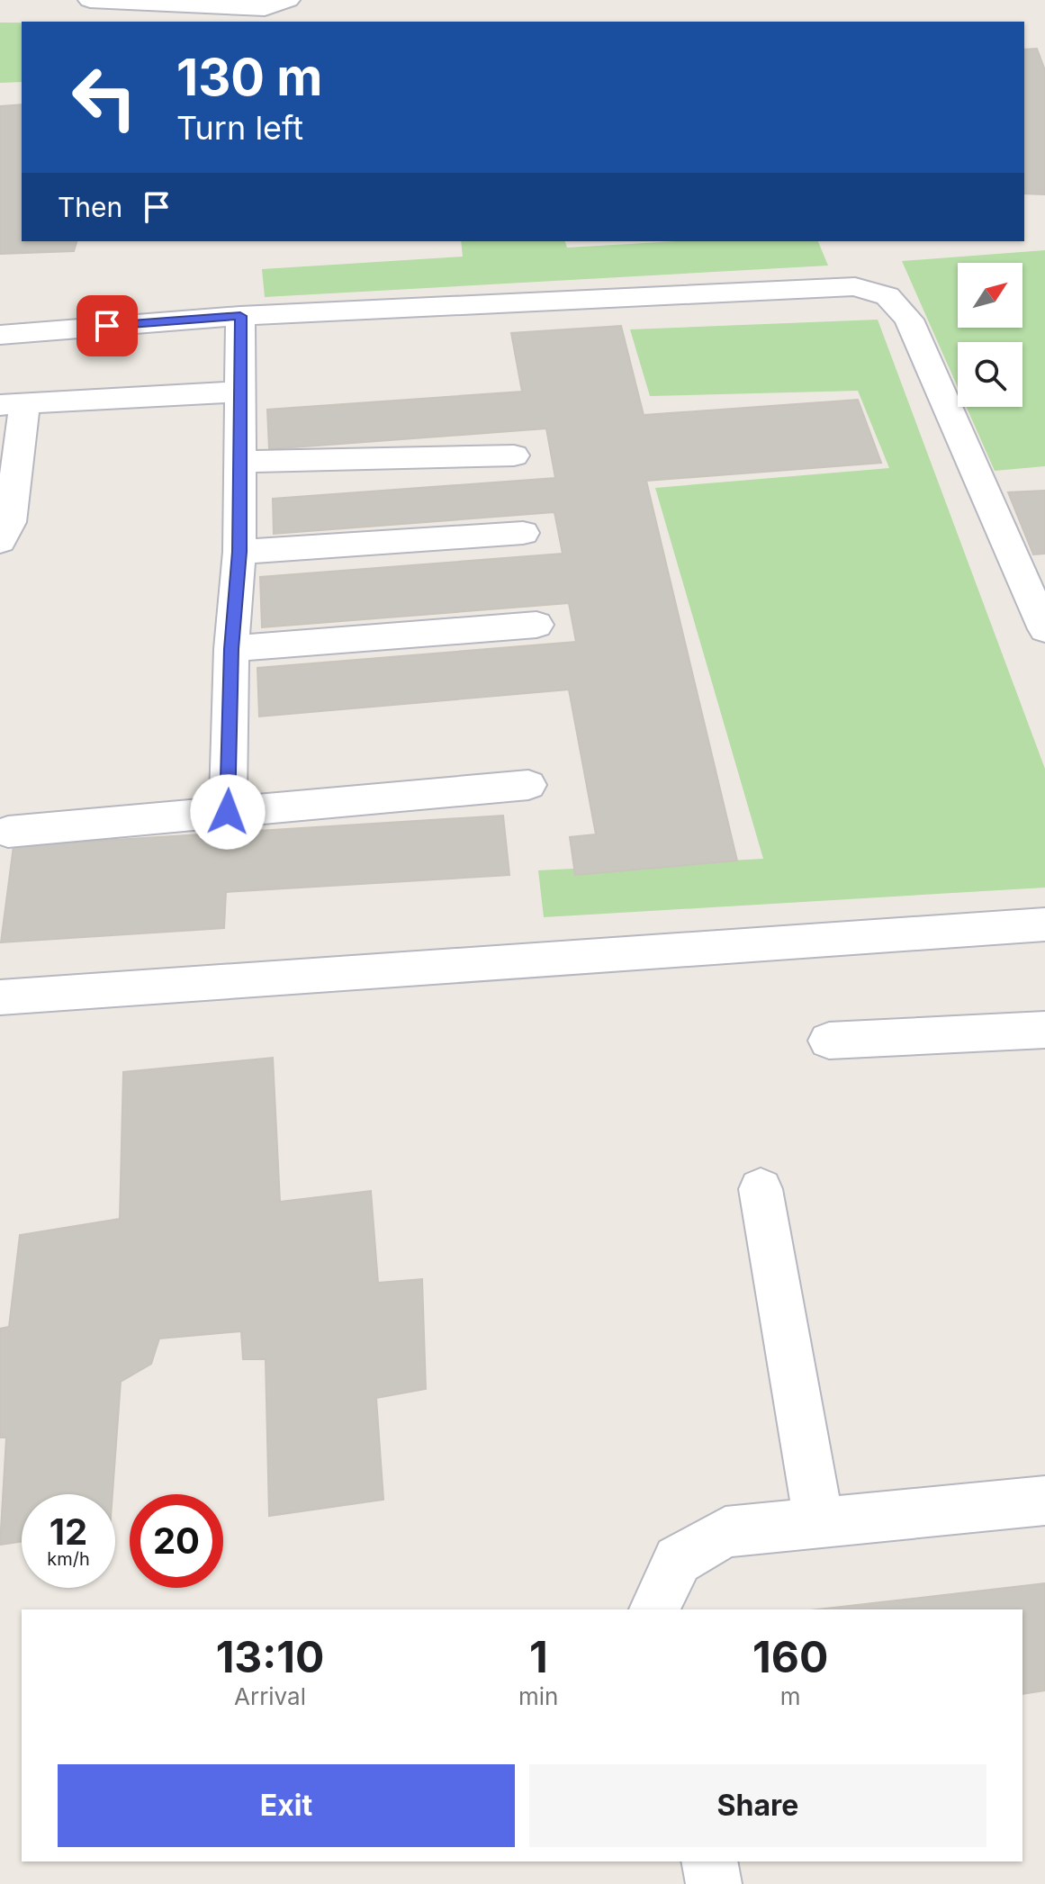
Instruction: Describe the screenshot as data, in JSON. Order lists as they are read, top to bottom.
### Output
{
  "north": "top right",
  "page": {
    "turn": ["130 m", "Turn left"],
    "then": "Then",
    "speed": "12 km/h",
    "limit": "20",
    "eta": [
      "13:10",
      "Arrival",
      "1",
      "min",
      "160",
      "m"
    ],
    "buttons": ["Exit", "Share"]
  }
}
